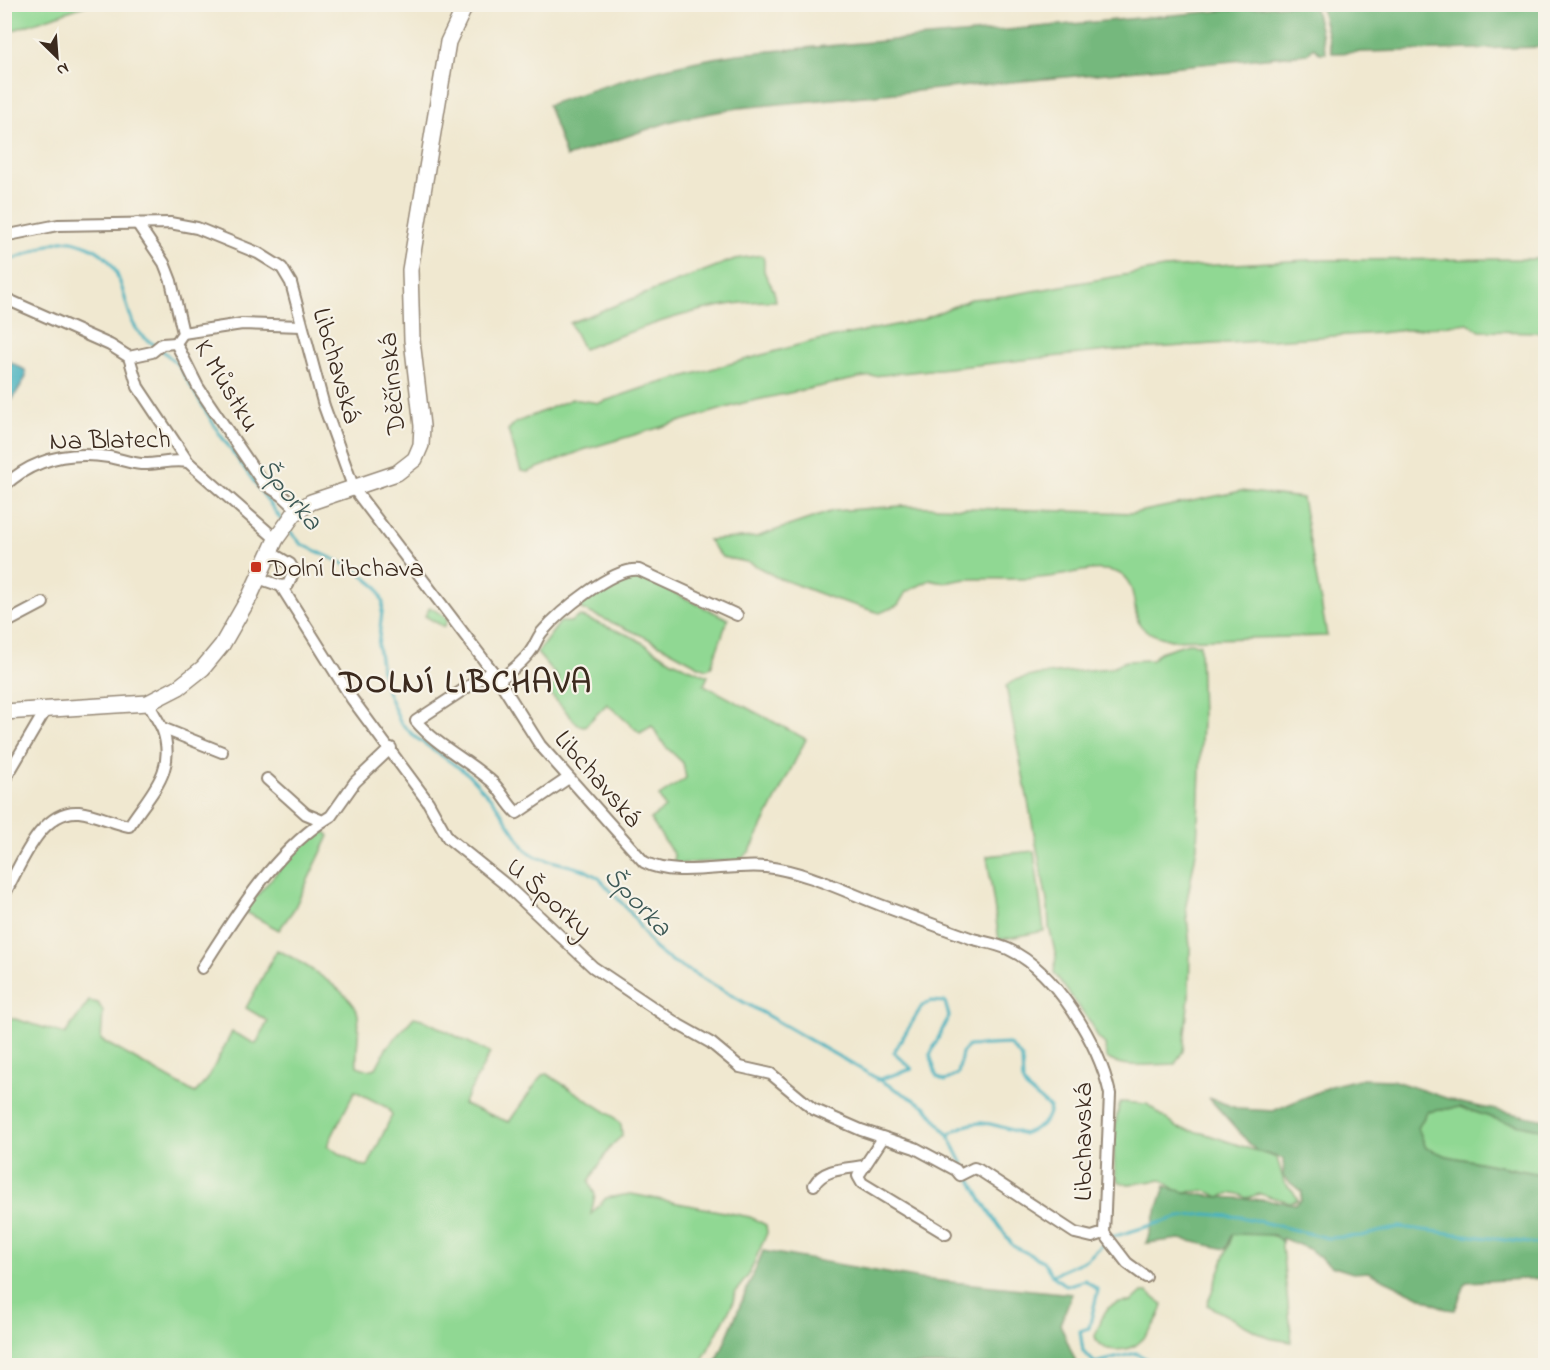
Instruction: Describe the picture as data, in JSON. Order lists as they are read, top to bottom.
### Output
{
  "streets": {
    "main road": ["Děčínská"],
    "street": [
      "Libchavská",
      "K Můstku",
      "Na Blatech",
      "U Šporky"
    ]
  },
  "crossings": [
    ["Libchavská", "Děčínská"],
    ["Libchavská", "K Můstku"],
    ["Libchavská", "U Šporky"],
    ["Děčínská", "K Můstku"]
  ],
  "districts": ["DOLNÍ LIBCHAVA"],
  "water": ["Šporka"],
  "places": {
    "transit": ["Dolní Libchava"]
  },
  "north": "bottom right"
}
